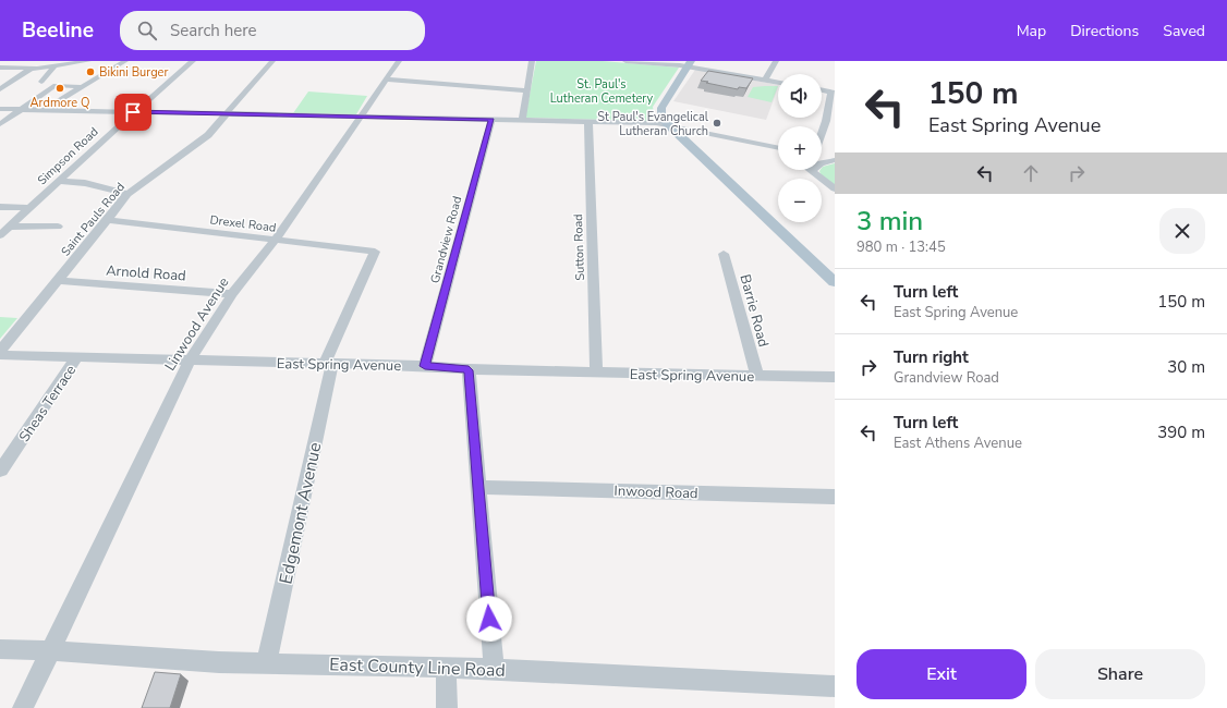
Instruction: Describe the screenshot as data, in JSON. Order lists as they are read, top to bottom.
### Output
{
  "streets": {
    "street": [
      "Simpson Road",
      "Saint Pauls Road",
      "Drexel Road",
      "Grandview Road",
      "Sutton Road",
      "Arnold Road",
      "Barrie Road",
      "Linwood Avenue",
      "East Spring Avenue",
      "Sheas Terrace",
      "Inwood Road",
      "Edgemont Avenue",
      "East County Line Road"
    ]
  },
  "crossings": [
    ["Saint Pauls Road", "Drexel Road"],
    ["Saint Pauls Road", "Arnold Road"],
    ["Drexel Road", "Linwood Avenue"],
    ["Drexel Road", "Edgemont Avenue"],
    ["Grandview Road", "East Spring Avenue"],
    ["Sutton Road", "East Spring Avenue"],
    ["Arnold Road", "Linwood Avenue"],
    ["Barrie Road", "East Spring Avenue"],
    ["Linwood Avenue", "East Spring Avenue"],
    ["Linwood Avenue", "East County Line Road"],
    ["East Spring Avenue", "Sheas Terrace"],
    ["East Spring Avenue", "Edgemont Avenue"],
    ["Edgemont Avenue", "East County Line Road"]
  ],
  "parks": ["St. Paul's Lutheran Cemetery"],
  "places": ["Bikini Burger", "Ardmore Q", "St Paul's Evangelical Lutheran Church"],
  "page": {
    "header": "Beeline",
    "search": "Search here",
    "nav": ["Map", "Directions", "Saved"],
    "turn": ["150 m", "East Spring Avenue"],
    "map_buttons": ["+", "−"],
    "heading": ["3 min", "980 m · 13:45"],
    "list": [
      {
        "name": "Turn left",
        "note": "East Spring Avenue",
        "value": "150 m"
      },
      {
        "name": "Turn right",
        "note": "Grandview Road",
        "value": "30 m"
      },
      {
        "name": "Turn left",
        "note": "East Athens Avenue",
        "value": "390 m"
      }
    ],
    "buttons": ["Exit", "Share"]
  }
}
